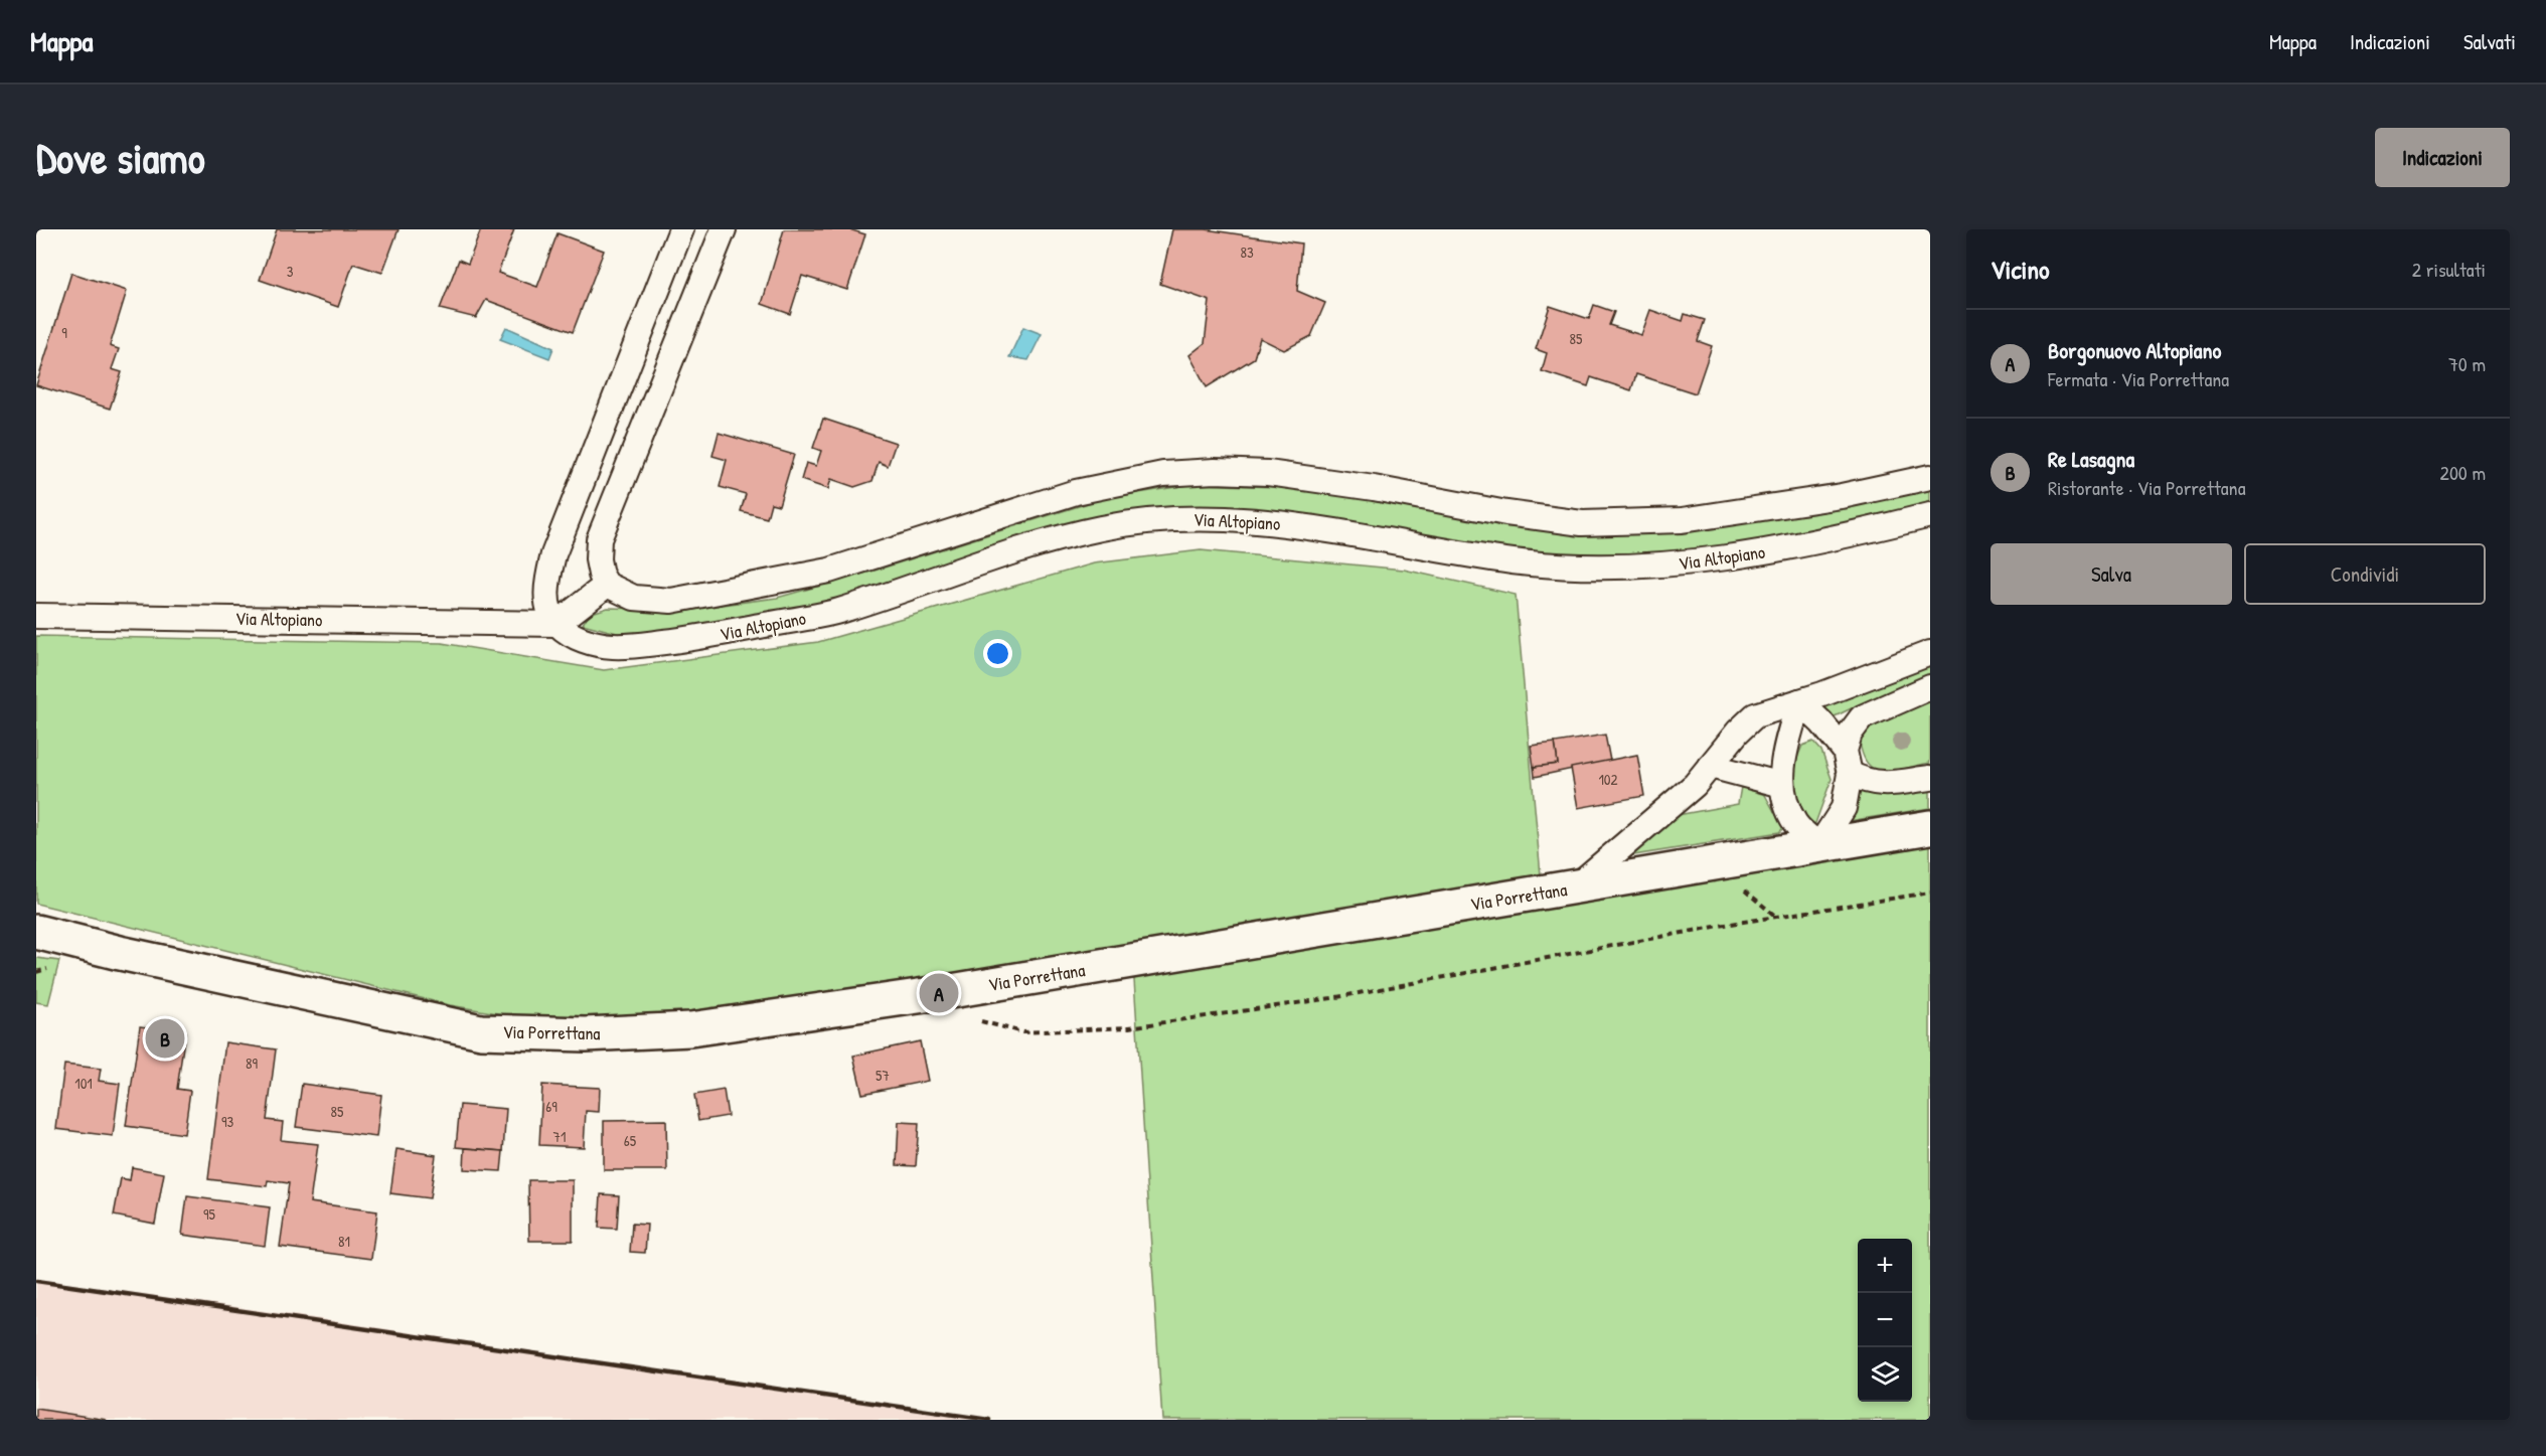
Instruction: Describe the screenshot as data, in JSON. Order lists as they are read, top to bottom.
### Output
{
  "streets": {
    "main road": ["Via Porrettana"],
    "street": ["Via Altopiano"]
  },
  "house_numbers": [
    "83",
    "3",
    "9",
    "85",
    "102",
    "89",
    "57",
    "101",
    "69",
    "85",
    "93",
    "71",
    "65",
    "95",
    "81"
  ],
  "page": {
    "header": "Mappa",
    "nav": ["Mappa", "Indicazioni", "Salvati"],
    "buttons": [
      "Indicazioni",
      ["Salva", "Condividi"]
    ],
    "title": "Dove siamo",
    "heading": ["Vicino", "2 risultati"],
    "list": [
      {
        "mark": "A",
        "name": "Borgonuovo Altopiano",
        "note": "Fermata · Via Porrettana",
        "value": "70 m"
      },
      {
        "mark": "B",
        "name": "Re Lasagna",
        "note": "Ristorante · Via Porrettana",
        "value": "200 m"
      }
    ],
    "pins": ["A", "B"],
    "map_buttons": ["+", "−"]
  }
}
